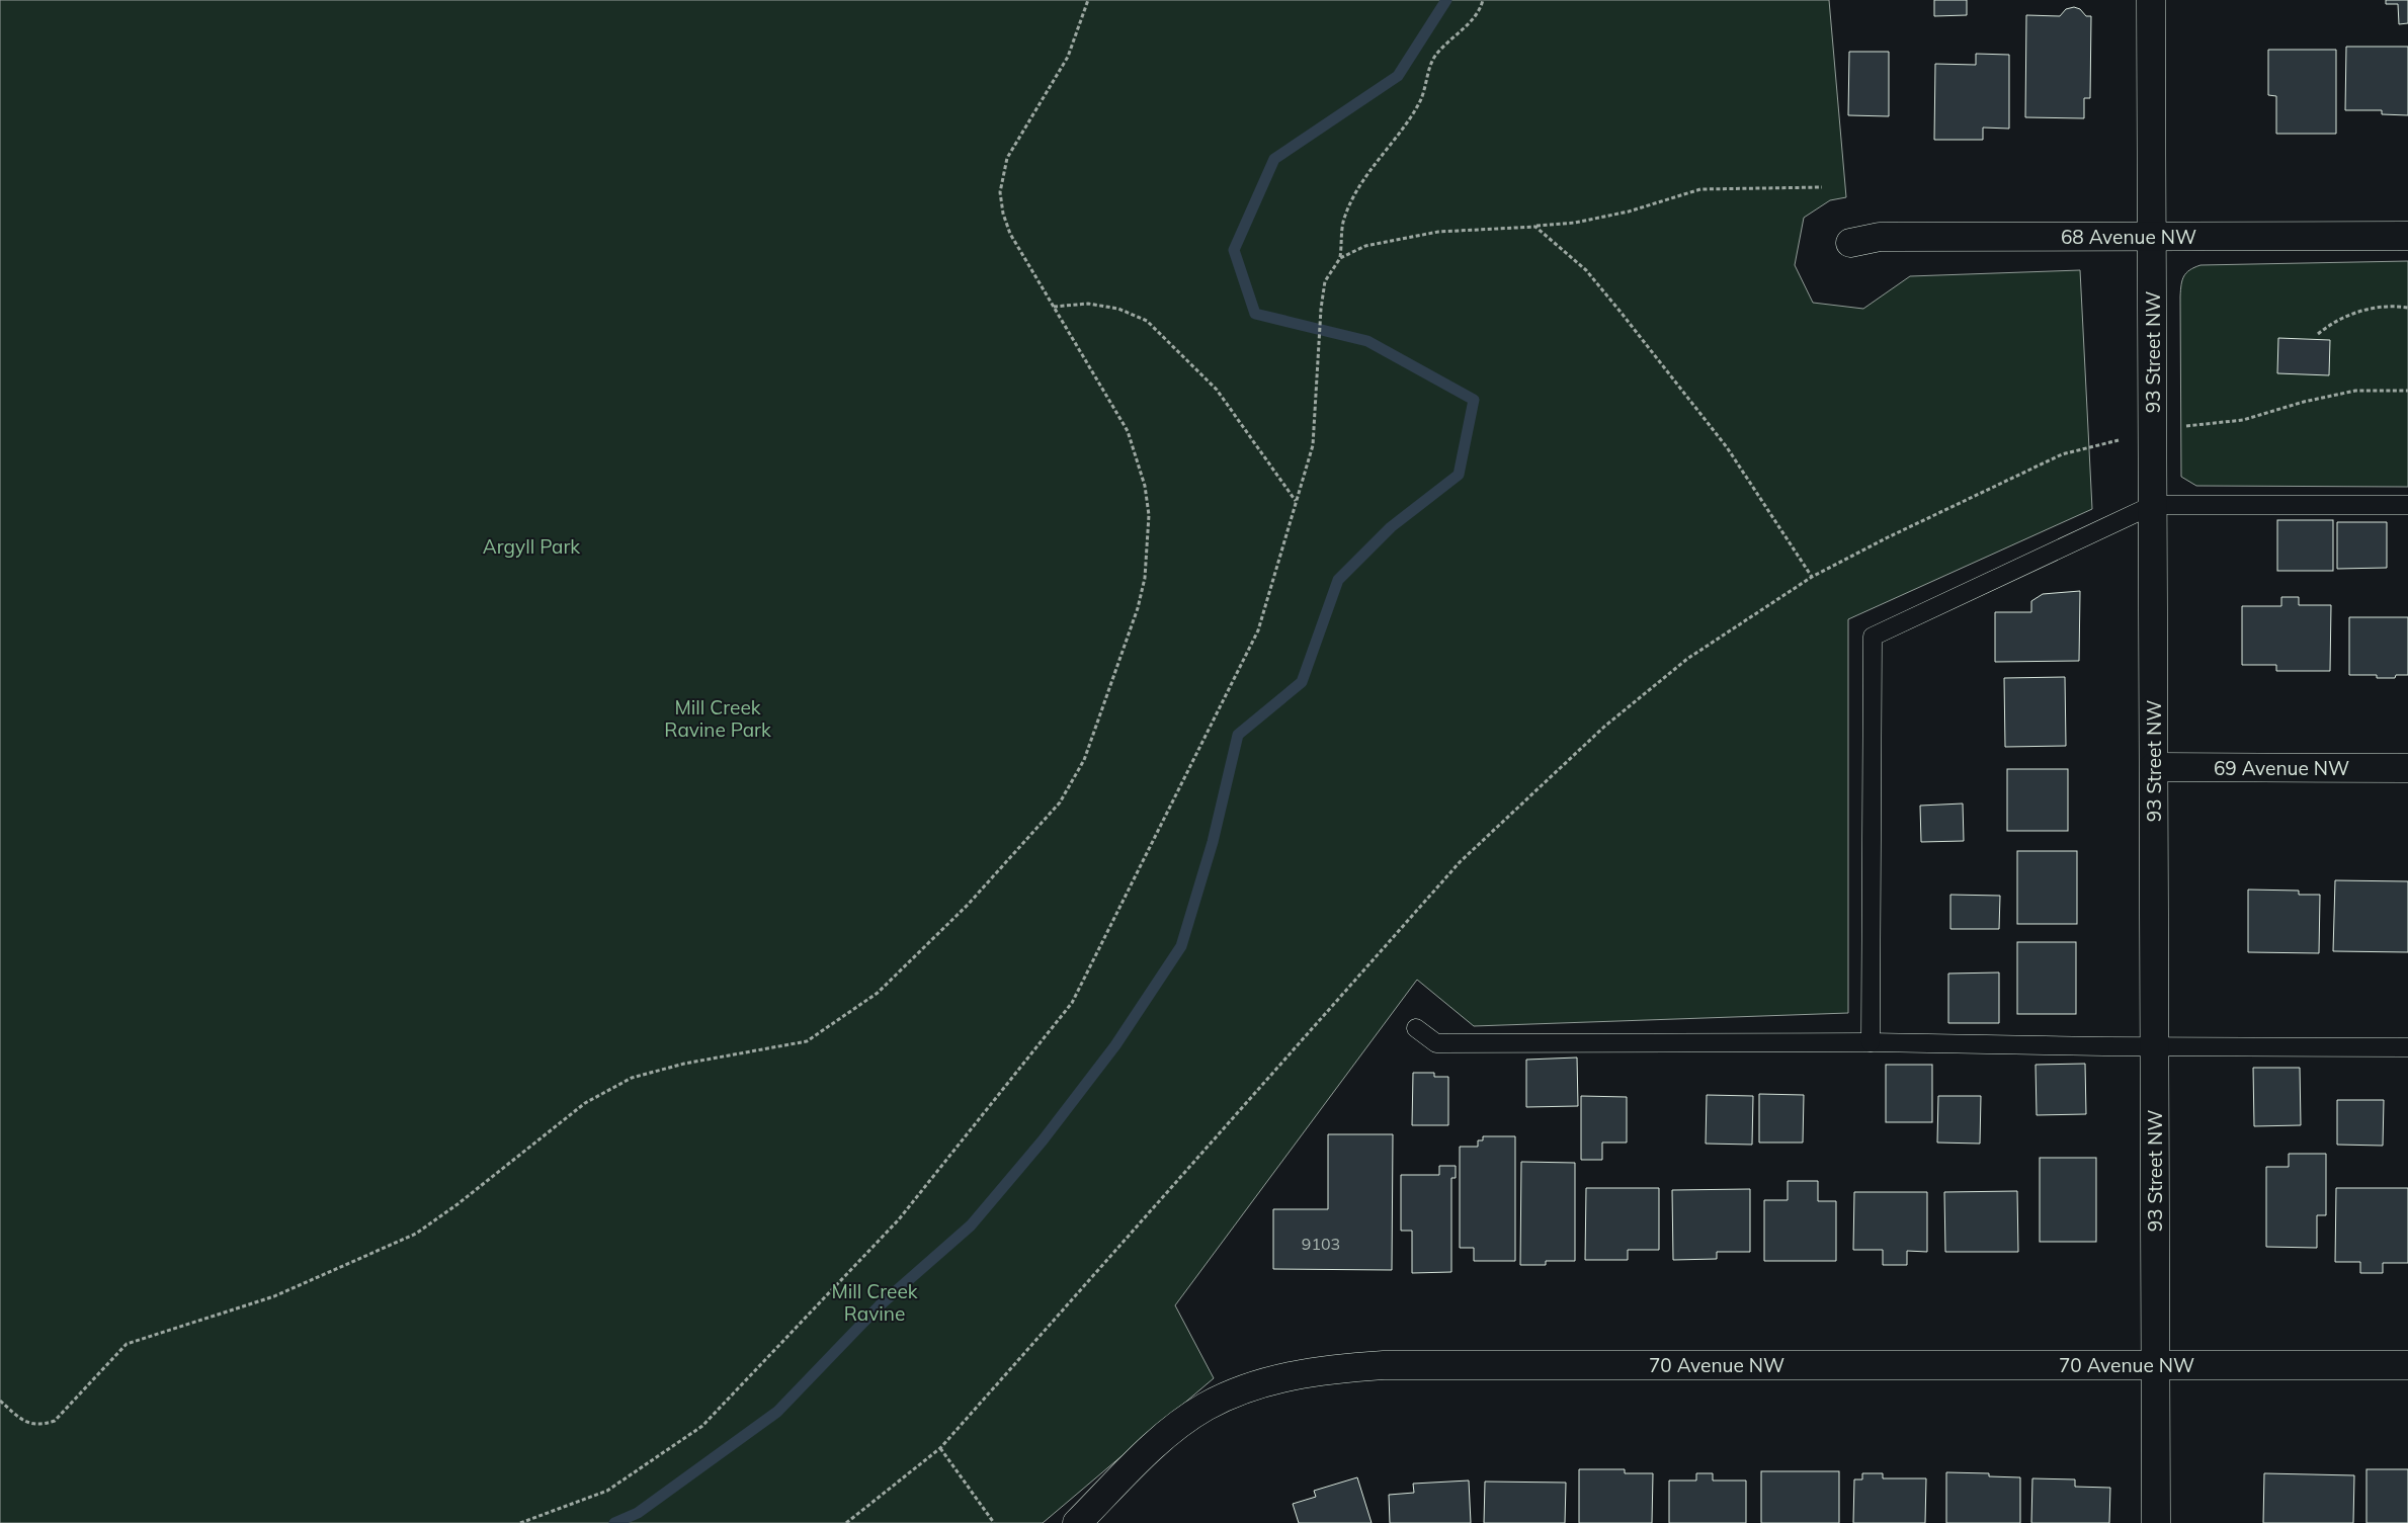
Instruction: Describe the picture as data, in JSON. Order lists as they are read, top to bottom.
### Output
{
  "streets": {
    "street": [
      "68 Avenue NW",
      "93 Street NW",
      "69 Avenue NW",
      "70 Avenue NW"
    ]
  },
  "crossings": [
    ["68 Avenue NW", "93 Street NW"],
    ["93 Street NW", "69 Avenue NW"],
    ["93 Street NW", "70 Avenue NW"]
  ],
  "parks": ["Argyll Park", "Mill Creek Ravine Park", "Mill Creek Ravine"],
  "house_numbers": ["9103"]
}
